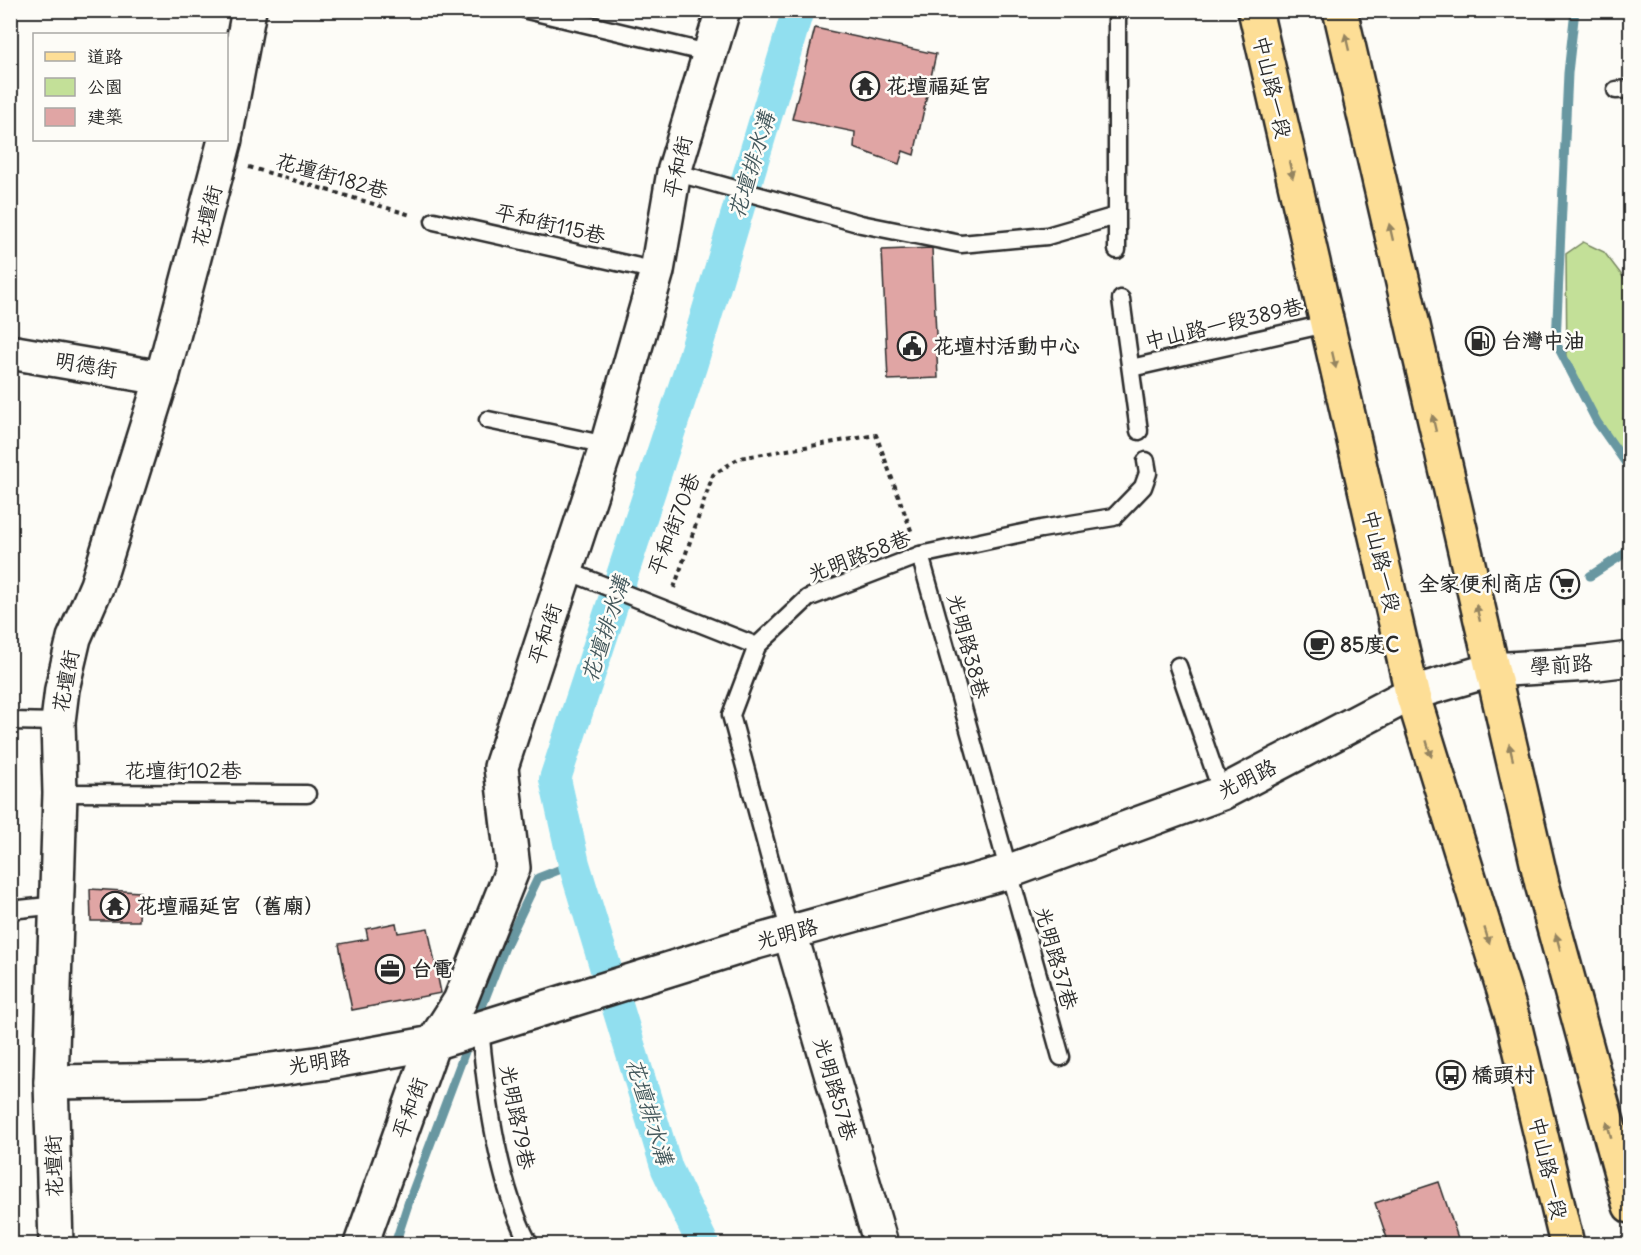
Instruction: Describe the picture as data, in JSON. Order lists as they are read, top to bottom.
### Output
{
  "streets": {
    "main road": ["中山路一段"],
    "street": [
      "平和街",
      "花壇街",
      "明德街",
      "學前路",
      "光明路",
      "光明路57巷"
    ],
    "lane": [
      "平和街115巷",
      "中山路一段389巷",
      "平和街70巷",
      "光明路58巷",
      "光明路38巷",
      "花壇街102巷",
      "光明路37巷",
      "光明路79巷"
    ],
    "path": ["花壇街182巷"]
  },
  "crossings": [
    ["中山路一段", "中山路一段389巷"],
    ["中山路一段", "光明路"],
    ["平和街", "平和街115巷"],
    ["平和街", "平和街70巷"],
    ["平和街", "光明路"],
    ["花壇街182巷", "花壇街"],
    ["花壇街182巷", "平和街115巷"],
    ["花壇街", "明德街"],
    ["花壇街", "花壇街102巷"],
    ["花壇街", "光明路"],
    ["平和街70巷", "光明路58巷"],
    ["平和街70巷", "光明路38巷"],
    ["光明路58巷", "光明路38巷"],
    ["光明路58巷", "光明路"],
    ["光明路58巷", "光明路57巷"],
    ["光明路38巷", "光明路"],
    ["光明路38巷", "光明路37巷"],
    ["學前路", "光明路"],
    ["光明路", "光明路37巷"],
    ["光明路", "光明路57巷"],
    ["光明路", "光明路79巷"]
  ],
  "water": ["花壇排水溝"],
  "places": {
    "temple": ["花壇福延宮", "花壇福延宮（舊廟）"],
    "fuel station": ["台灣中油"],
    "public building": ["花壇村活動中心"],
    "supermarket": ["全家便利商店"],
    "cafe": ["85度C"],
    "office": ["台電"],
    "bus stop": ["橋頭村"]
  },
  "legend": ["道路", "公園", "建築"]
}
